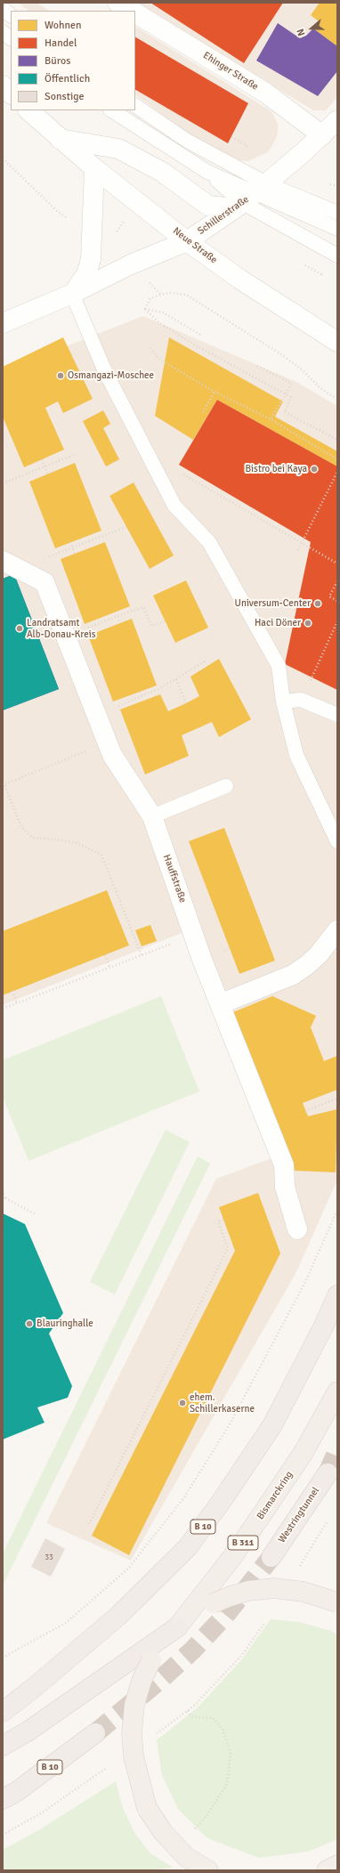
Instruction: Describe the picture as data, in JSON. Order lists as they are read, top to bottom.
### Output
{
  "streets": {
    "highway": ["Westringtunnel", "B 10", "B 311"],
    "main road": ["Bismarckring"],
    "street": [
      "Ehinger Straße",
      "Schillerstraße",
      "Neue Straße",
      "Hauffstraße"
    ]
  },
  "crossings": [
    ["Ehinger Straße", "Schillerstraße"],
    ["Schillerstraße", "Neue Straße"],
    ["Bismarckring", "B 311"]
  ],
  "places": [
    "Osmangazi-Moschee",
    "Bistro bei Kaya",
    "Universum-Center",
    "Haci Döner",
    "Landratsamt Alb-Donau-Kreis",
    "Blauringhalle",
    "ehem. Schillerkaserne"
  ],
  "house_numbers": ["33"],
  "legend": [
    "Wohnen",
    "Handel",
    "Büros",
    "Öffentlich",
    "Sonstige"
  ],
  "north": "left"
}
